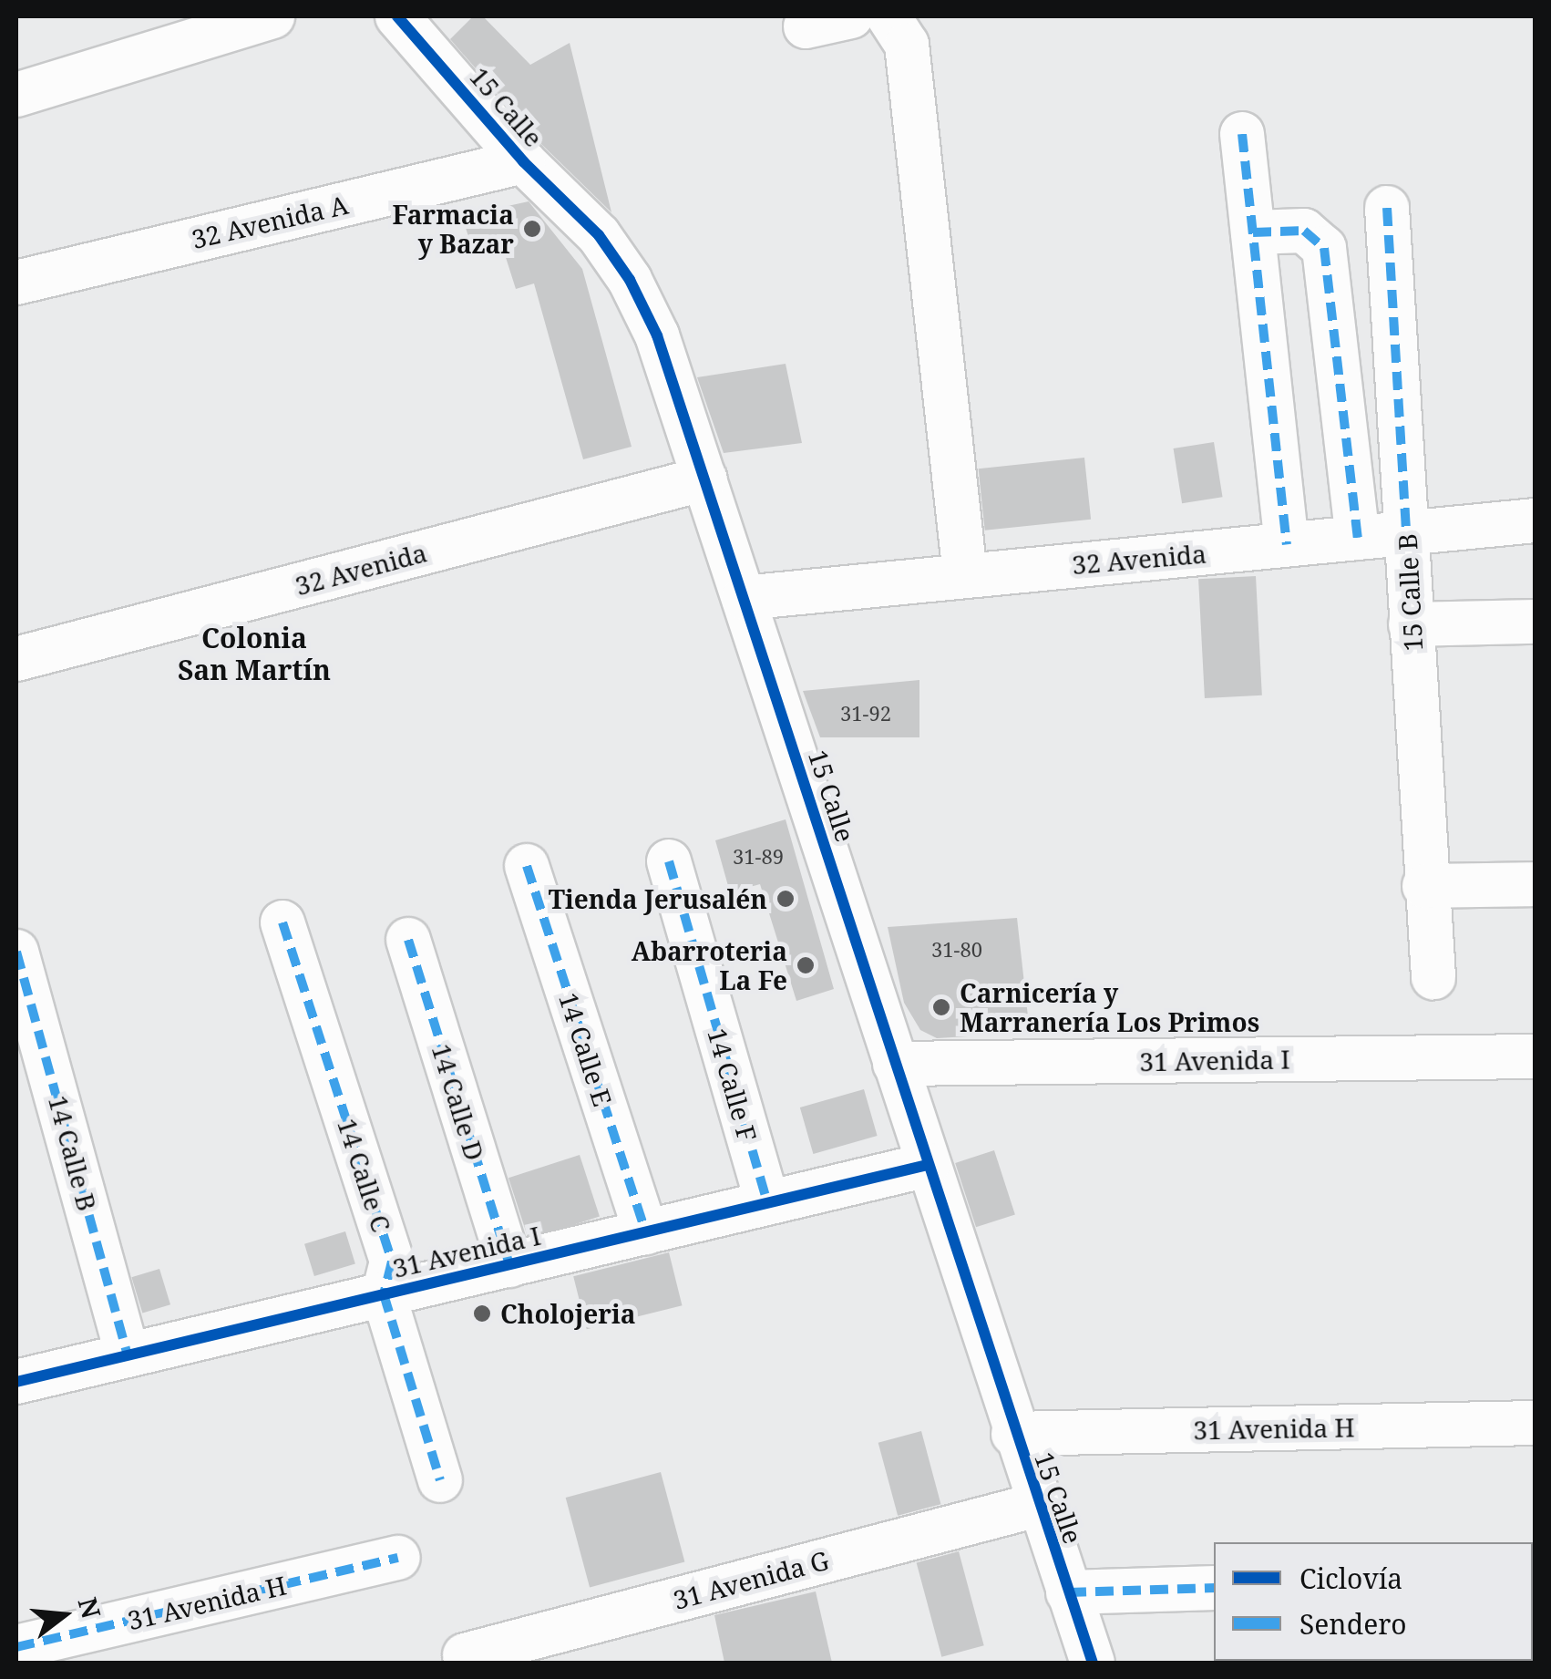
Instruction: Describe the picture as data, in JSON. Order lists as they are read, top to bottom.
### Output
{
  "streets": {
    "street": [
      "15 Calle",
      "32 Avenida A",
      "32 Avenida",
      "15 Calle B",
      "14 Calle E",
      "31 Avenida I",
      "14 Calle F",
      "14 Calle D",
      "14 Calle B",
      "14 Calle C",
      "31 Avenida H",
      "31 Avenida G"
    ]
  },
  "crossings": [
    ["15 Calle", "32 Avenida A"],
    ["15 Calle", "32 Avenida"],
    ["15 Calle", "31 Avenida I"],
    ["15 Calle", "31 Avenida H"],
    ["15 Calle", "31 Avenida G"],
    ["32 Avenida", "15 Calle B"],
    ["14 Calle E", "31 Avenida I"],
    ["31 Avenida I", "14 Calle F"],
    ["31 Avenida I", "14 Calle D"],
    ["31 Avenida I", "14 Calle B"],
    ["31 Avenida I", "14 Calle C"]
  ],
  "districts": ["Colonia San Martín"],
  "places": [
    "Farmacia y Bazar",
    "Tienda Jerusalén",
    "Abarroteria La Fe",
    "Carnicería y Marranería Los Primos",
    "Cholojeria"
  ],
  "house_numbers": ["31-92", "31-89", "31-80"],
  "legend": ["Ciclovía", "Sendero"],
  "north": "right"
}
